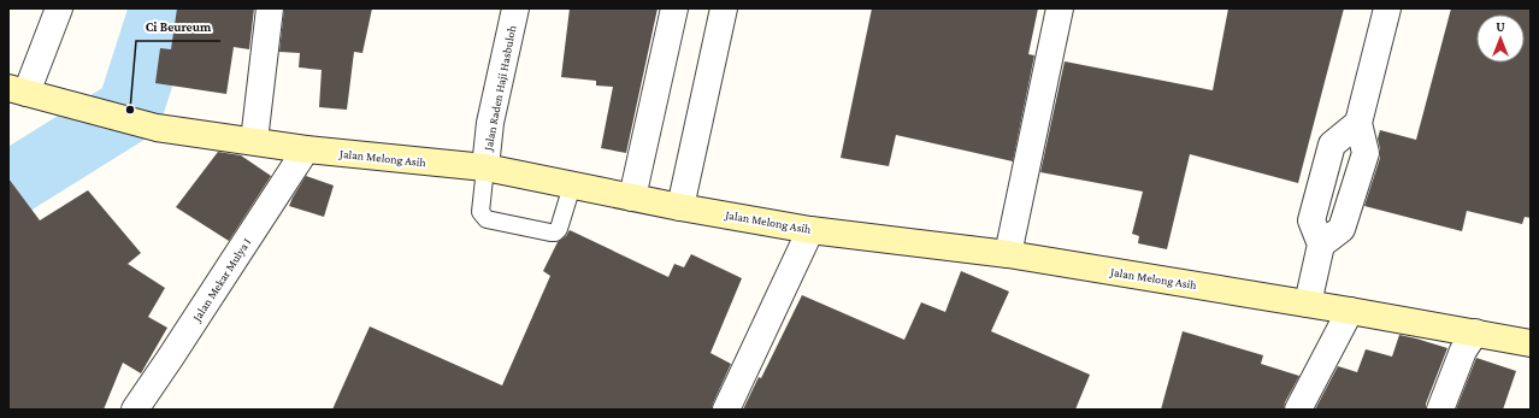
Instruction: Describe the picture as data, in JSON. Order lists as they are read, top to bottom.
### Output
{
  "streets": {
    "main road": ["Jalan Melong Asih"],
    "street": ["Jalan Raden Haji Hasbuloh", "Jalan Mekar Mulya I"]
  },
  "crossings": [
    ["Jalan Raden Haji Hasbuloh", "Jalan Melong Asih"],
    ["Jalan Melong Asih", "Jalan Mekar Mulya I"]
  ],
  "places": ["Ci Beureum"],
  "north": "top"
}
